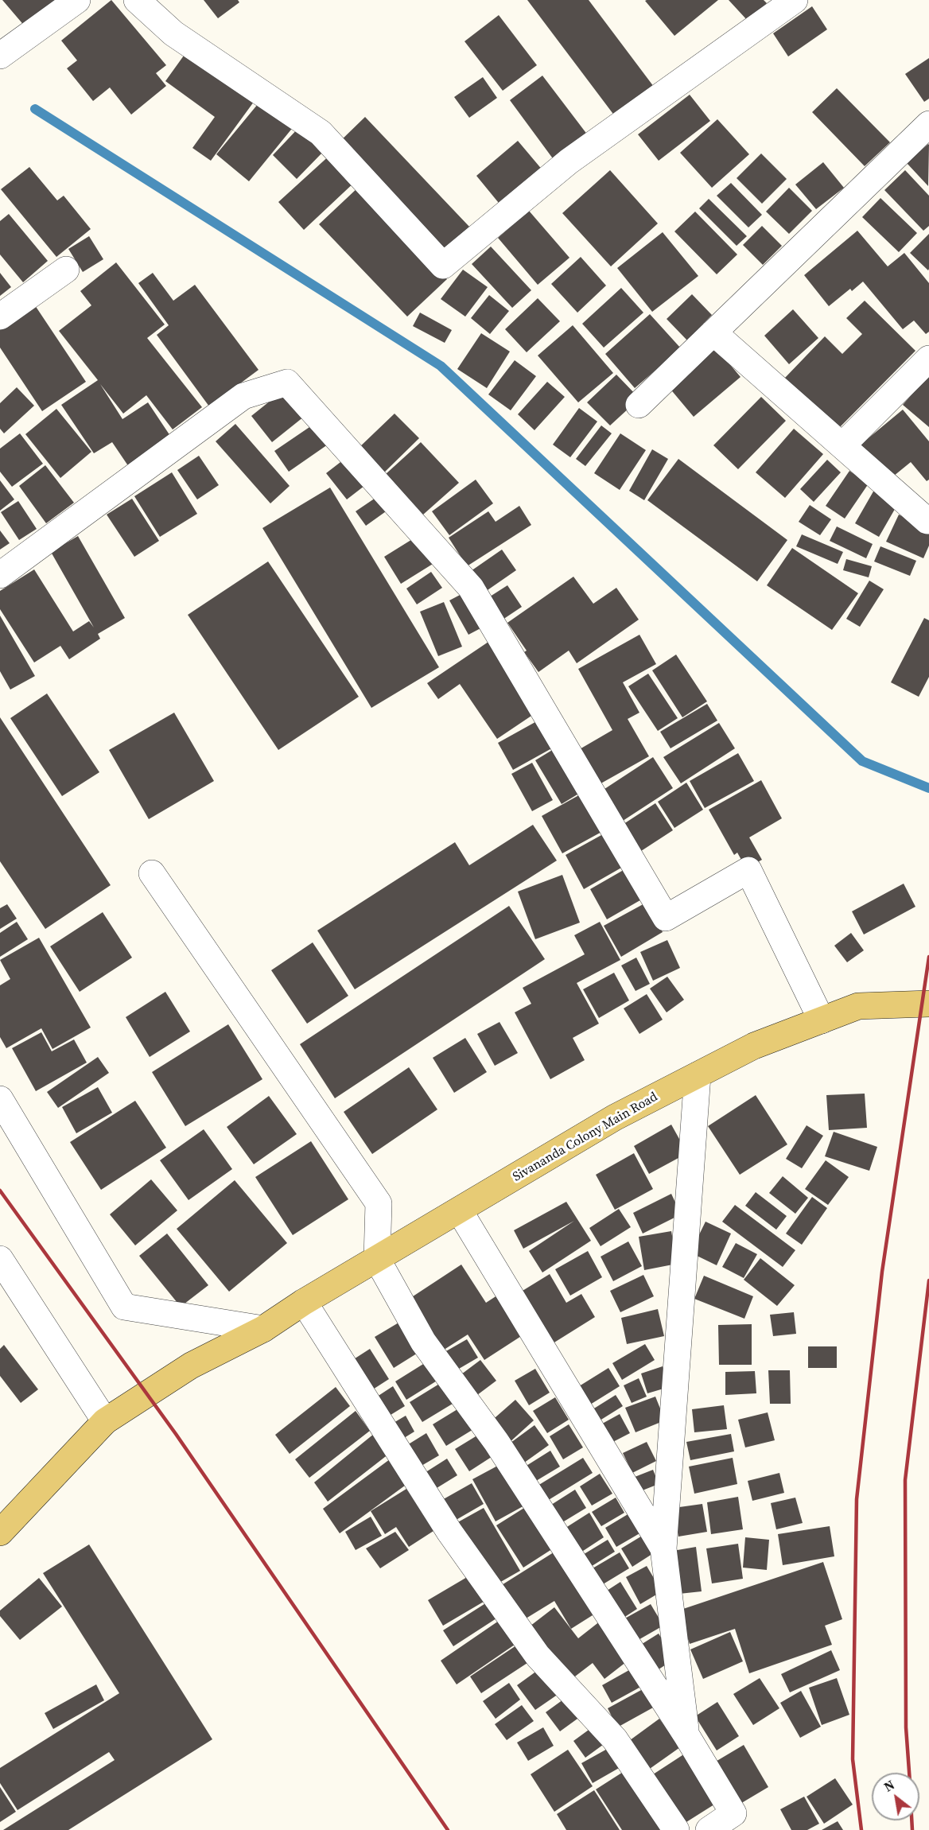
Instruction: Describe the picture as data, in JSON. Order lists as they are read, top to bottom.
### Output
{
  "streets": {
    "main road": ["Sivananda Colony Main Road"]
  },
  "north": "top left"
}
